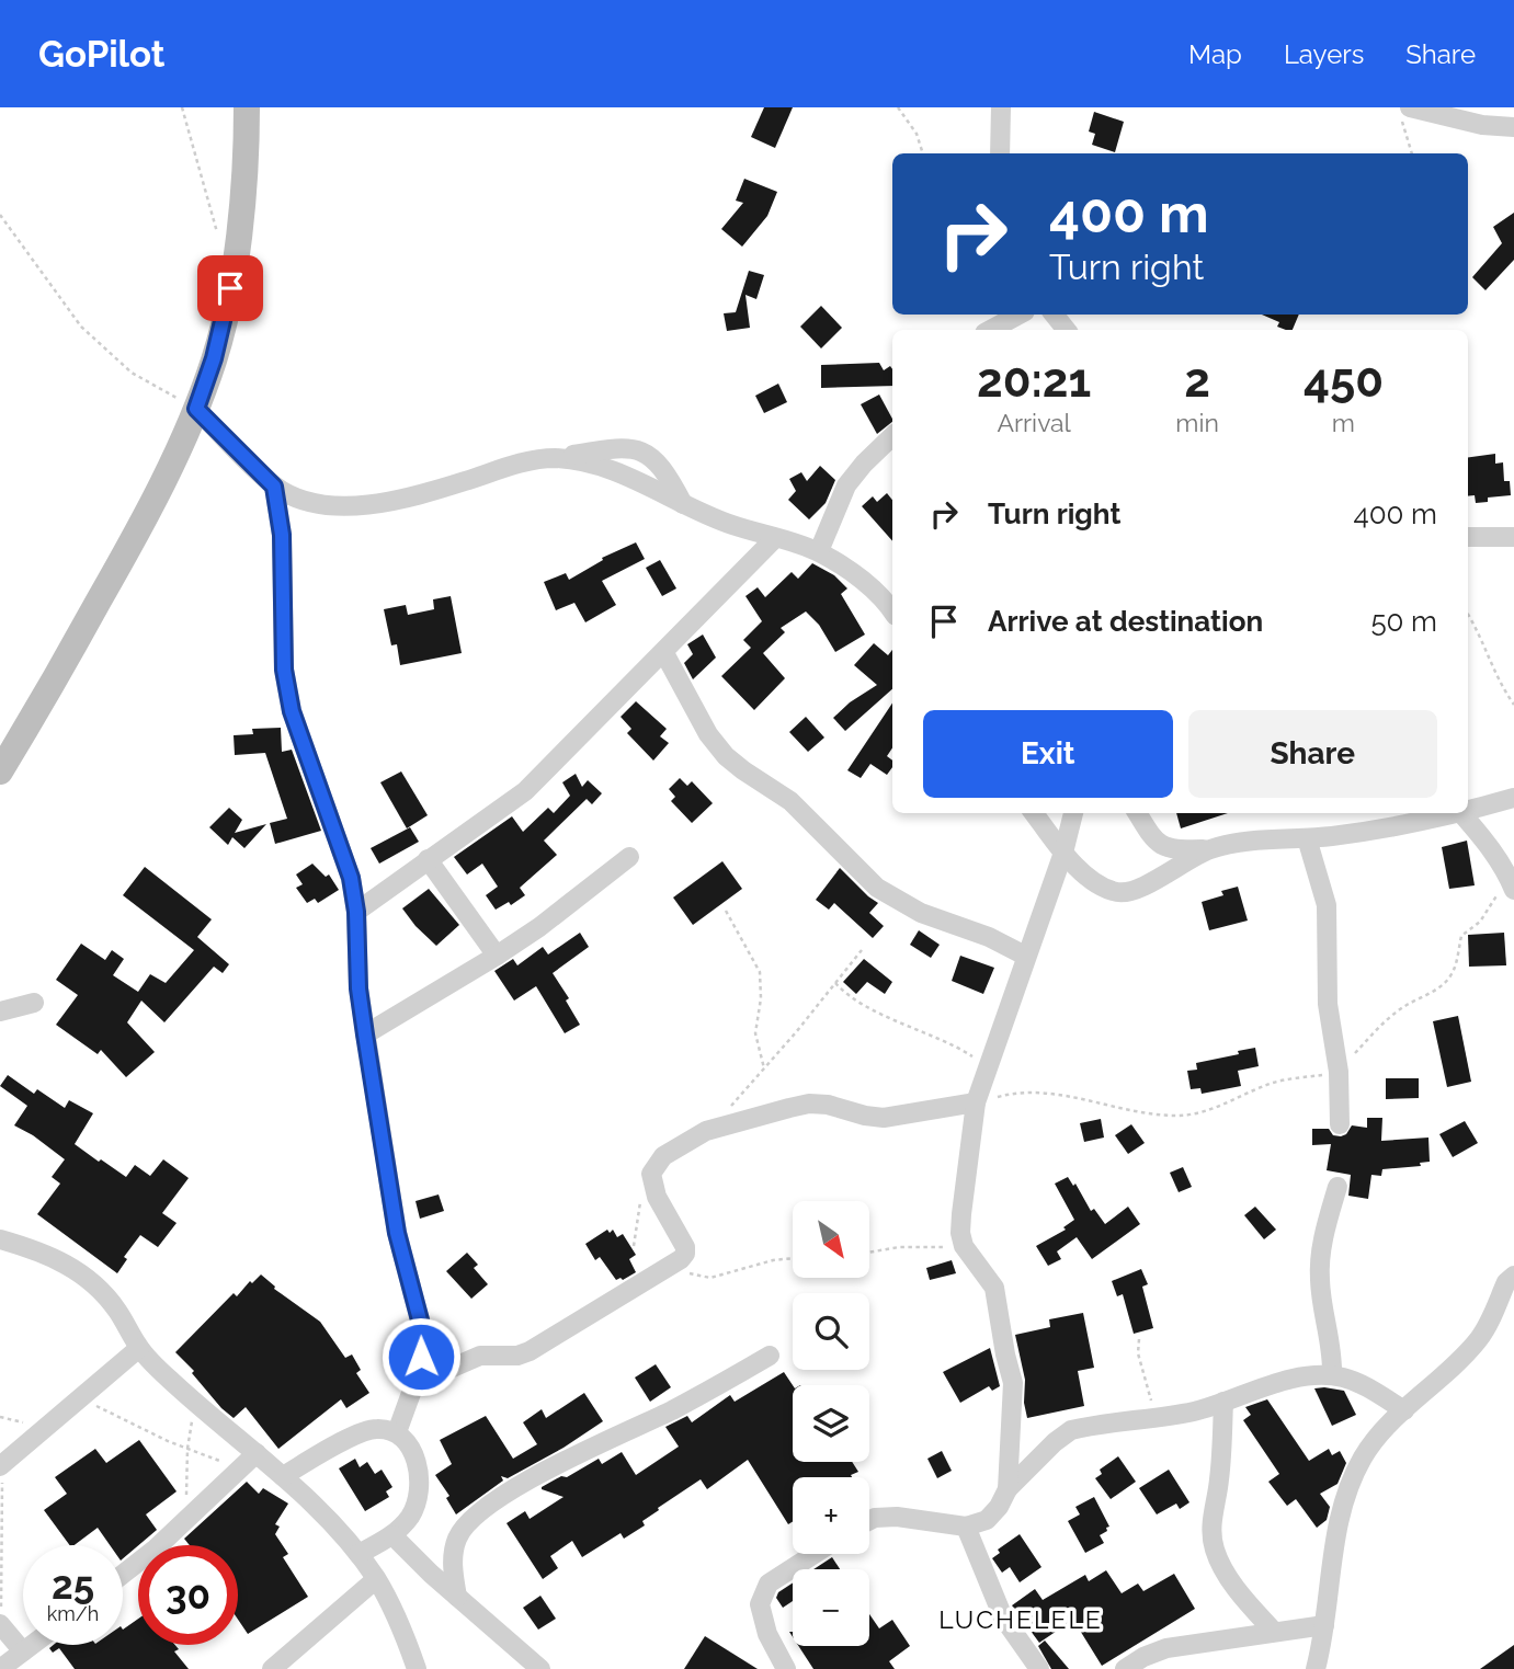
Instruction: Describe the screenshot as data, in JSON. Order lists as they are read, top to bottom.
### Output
{
  "districts": ["LUCHELELE"],
  "north": "bottom right",
  "page": {
    "header": "GoPilot",
    "nav": ["Map", "Layers", "Share"],
    "turn": ["400 m", "Turn right"],
    "eta": [
      "20:21",
      "Arrival",
      "2",
      "min",
      "450",
      "m"
    ],
    "list": [
      {
        "name": "Turn right",
        "value": "400 m"
      },
      {
        "name": "Arrive at destination",
        "value": "50 m"
      }
    ],
    "buttons": ["Exit", "Share"],
    "map_buttons": ["+", "−"],
    "speed": "25 km/h",
    "limit": "30"
  }
}
